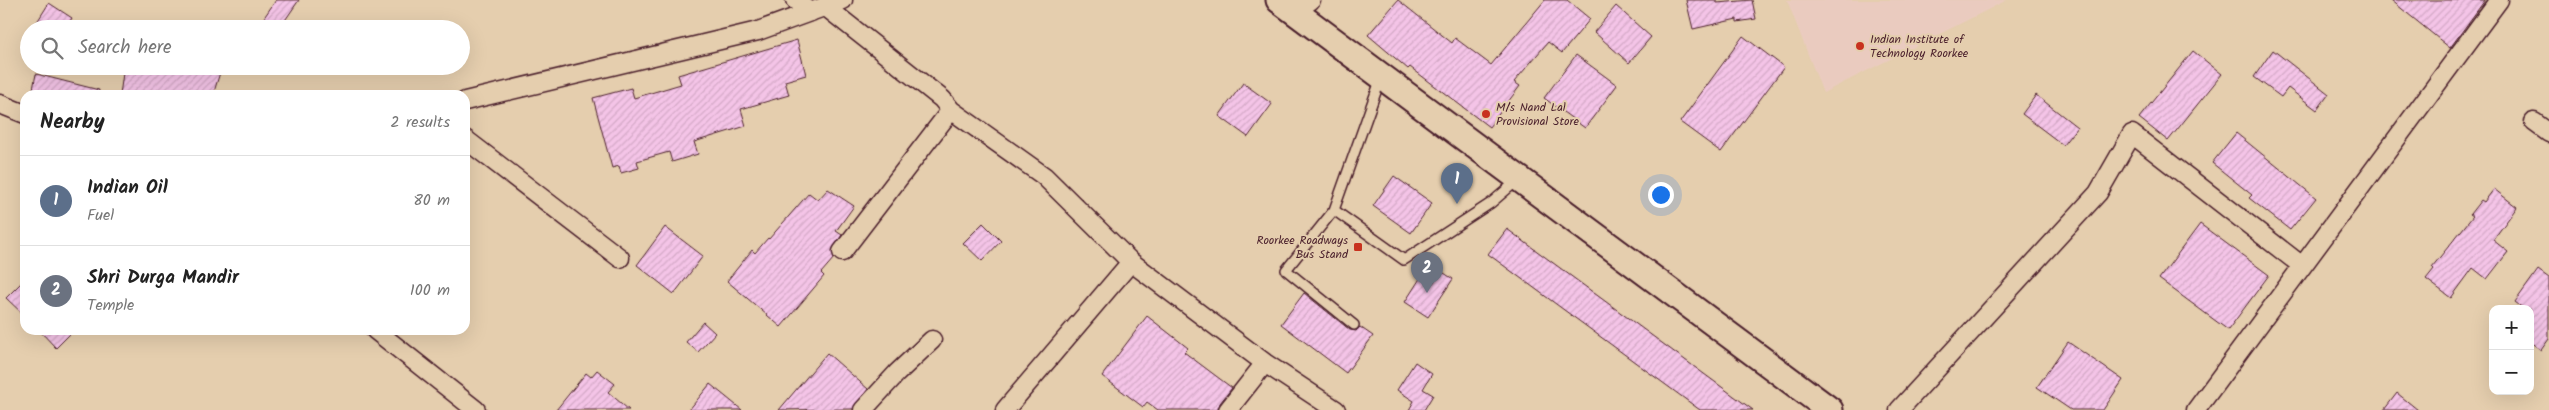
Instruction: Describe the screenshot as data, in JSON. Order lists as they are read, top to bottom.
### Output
{
  "places": {
    "other": ["Indian Institute of Technology Roorkee", "M/s Nand Lal Provisional Store"],
    "transit": ["Roorkee Roadways Bus Stand"]
  },
  "page": {
    "search": "Search here",
    "heading": ["Nearby", "2 results"],
    "list": [
      {
        "mark": "1",
        "name": "Indian Oil",
        "note": "Fuel",
        "value": "80 m"
      },
      {
        "mark": "2",
        "name": "Shri Durga Mandir",
        "note": "Temple",
        "value": "100 m"
      }
    ],
    "pins": ["1", "2"],
    "map_buttons": ["+", "−"]
  }
}
